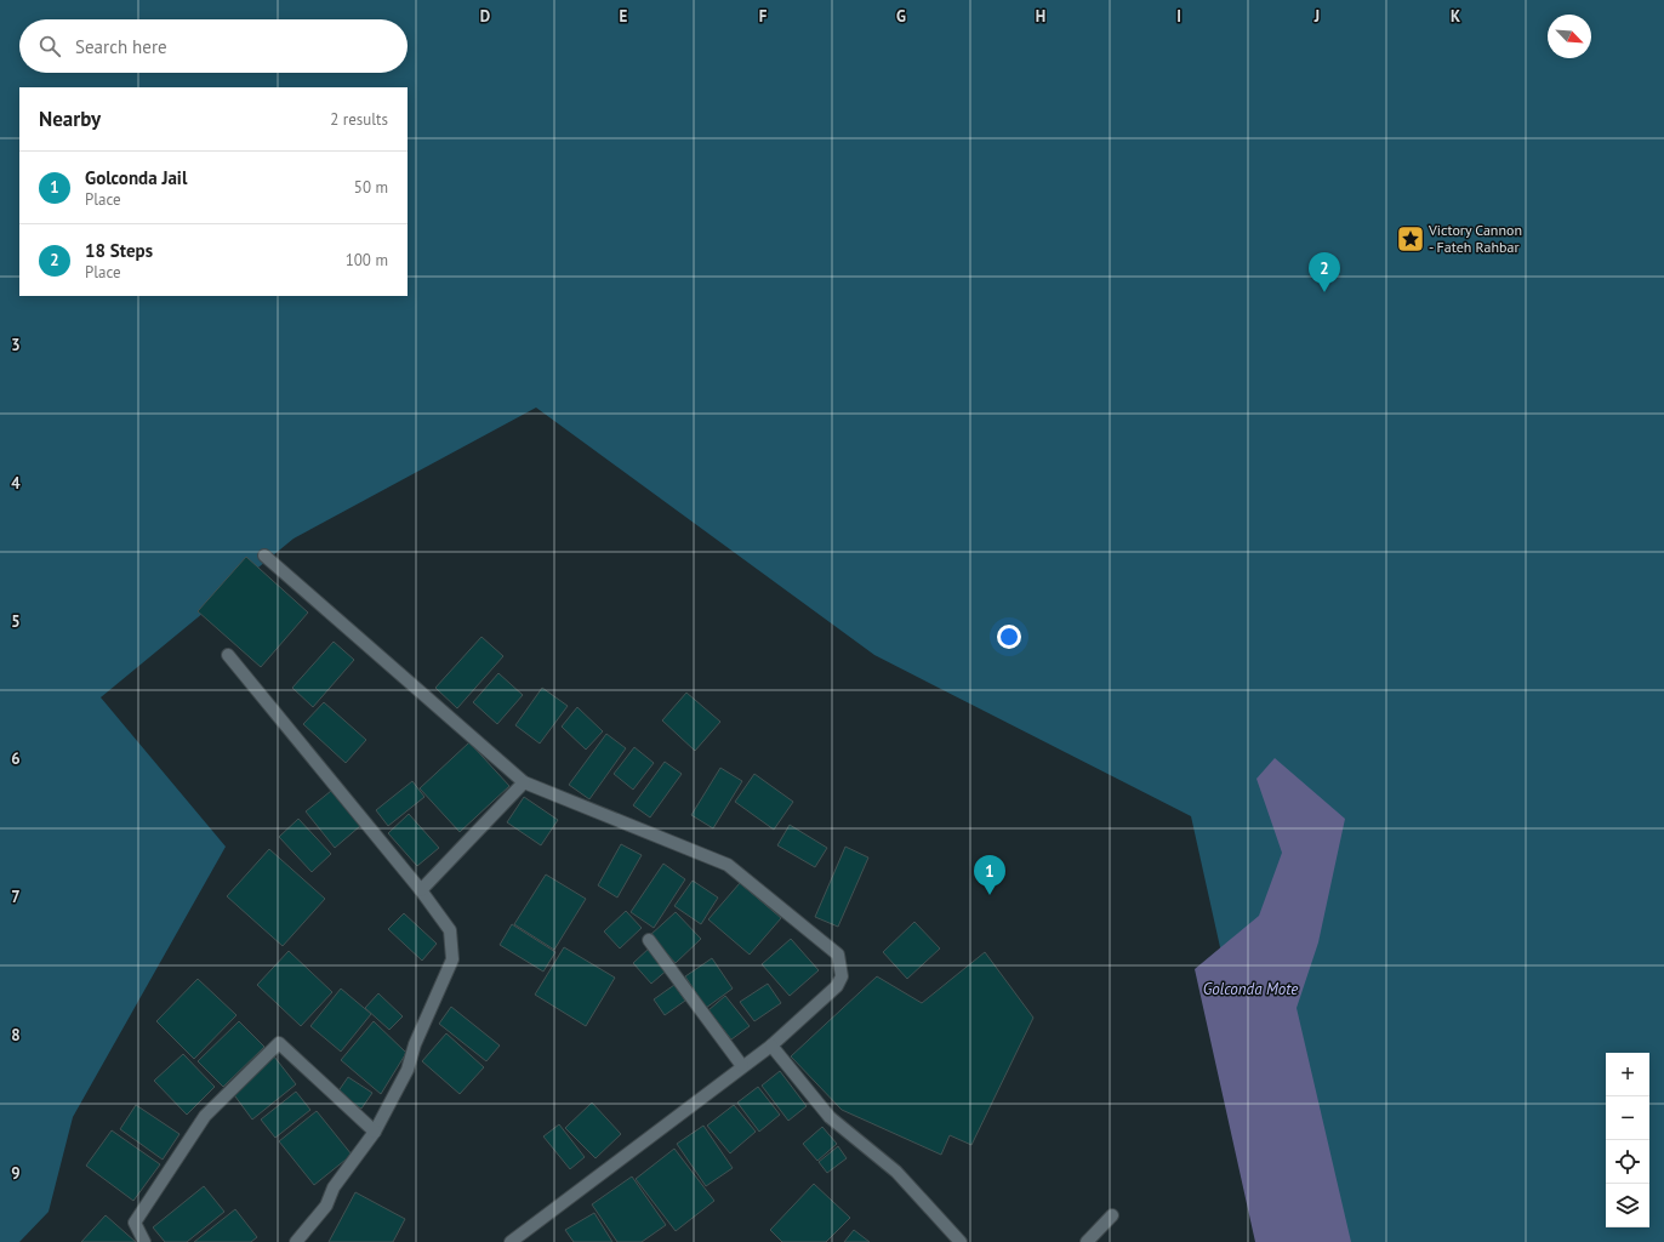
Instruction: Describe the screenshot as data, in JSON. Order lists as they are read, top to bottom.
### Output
{
  "water": ["Golconda Mote"],
  "places": {
    "place": ["Victory Cannon - Fateh Rahbar"]
  },
  "north": "bottom right",
  "page": {
    "search": "Search here",
    "heading": ["Nearby", "2 results"],
    "list": [
      {
        "mark": "1",
        "name": "Golconda Jail",
        "note": "Place",
        "value": "50 m"
      },
      {
        "mark": "2",
        "name": "18 Steps",
        "note": "Place",
        "value": "100 m"
      }
    ],
    "pins": ["2", "1"],
    "map_buttons": ["+", "−"]
  },
  "grid": {
    "columns": [
      "D",
      "E",
      "F",
      "G",
      "H",
      "I",
      "J",
      "K"
    ],
    "rows": [
      "3",
      "4",
      "5",
      "6",
      "7",
      "8",
      "9"
    ]
  }
}
